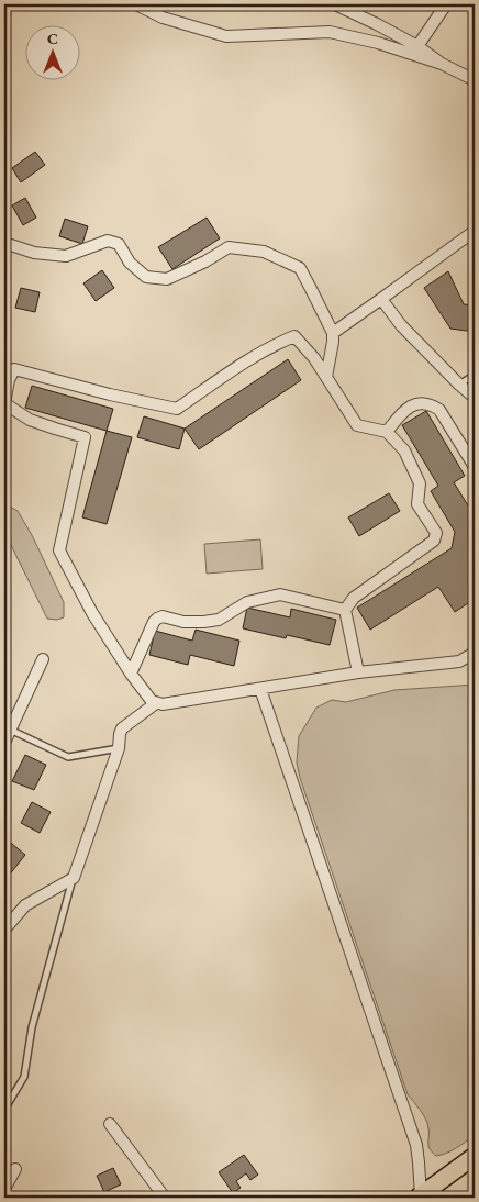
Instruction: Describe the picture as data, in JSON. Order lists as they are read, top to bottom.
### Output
{
  "north": "top"
}
